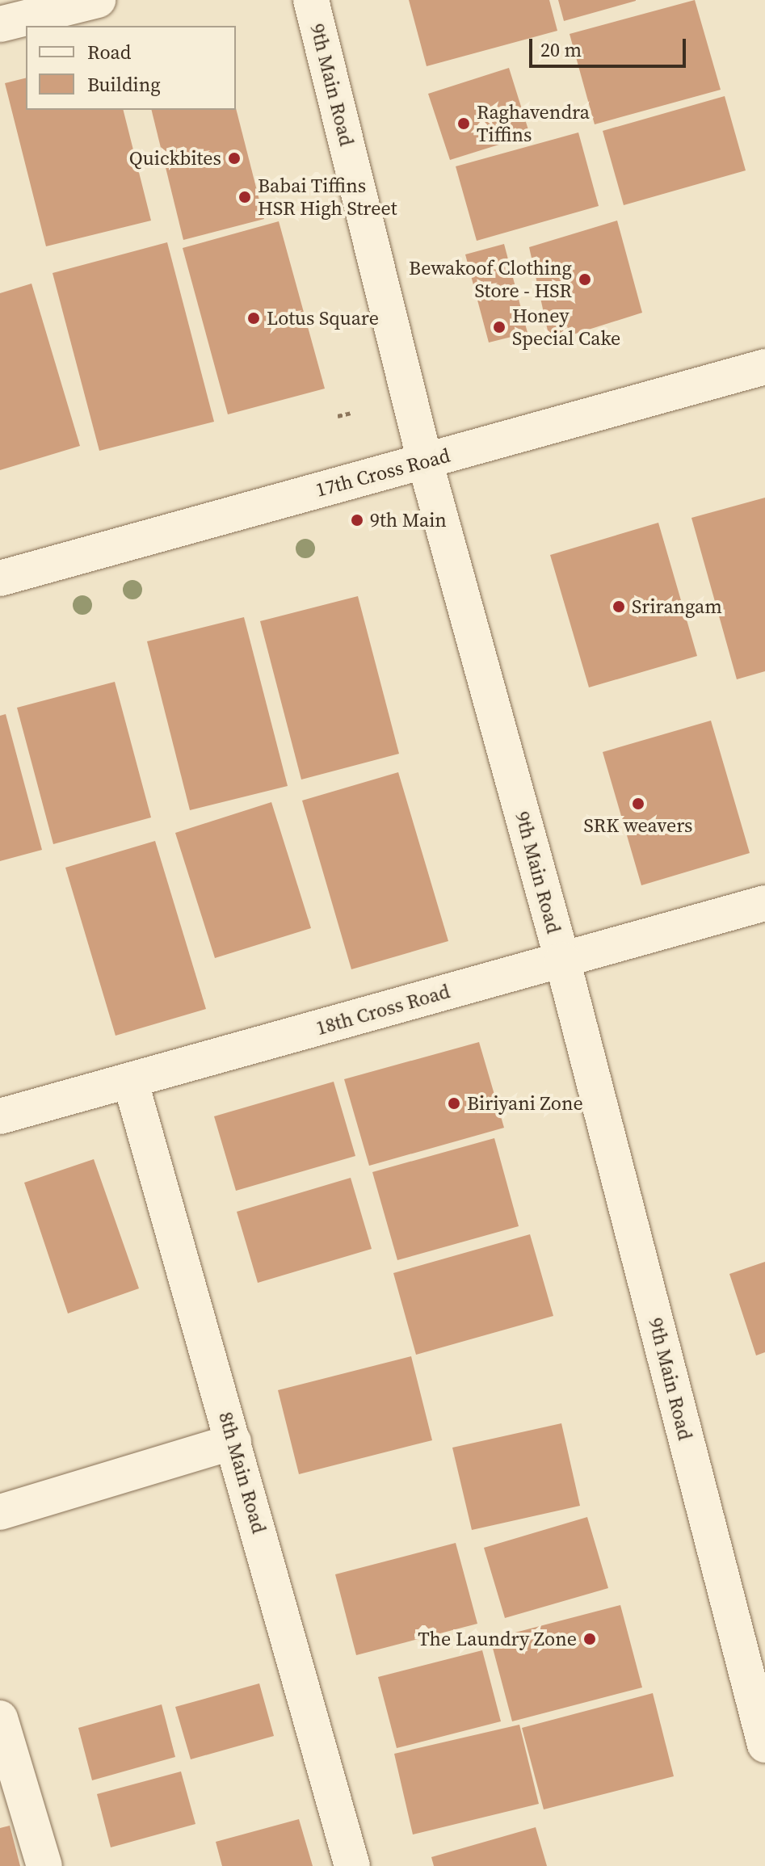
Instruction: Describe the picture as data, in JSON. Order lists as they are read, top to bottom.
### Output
{
  "streets": {
    "street": [
      "9th Main Road",
      "17th Cross Road",
      "18th Cross Road",
      "8th Main Road"
    ]
  },
  "crossings": [
    ["9th Main Road", "17th Cross Road"],
    ["9th Main Road", "18th Cross Road"],
    ["18th Cross Road", "8th Main Road"]
  ],
  "places": [
    "Raghavendra Tiffins",
    "Quickbites",
    "Babai Tiffins HSR High Street",
    "Bewakoof Clothing Store - HSR",
    "Lotus Square",
    "Honey Special Cake",
    "9th Main",
    "Srirangam",
    "SRK weavers",
    "Biriyani Zone",
    "The Laundry Zone"
  ],
  "legend": ["Road", "Building"],
  "scale_bar": "20 m"
}
